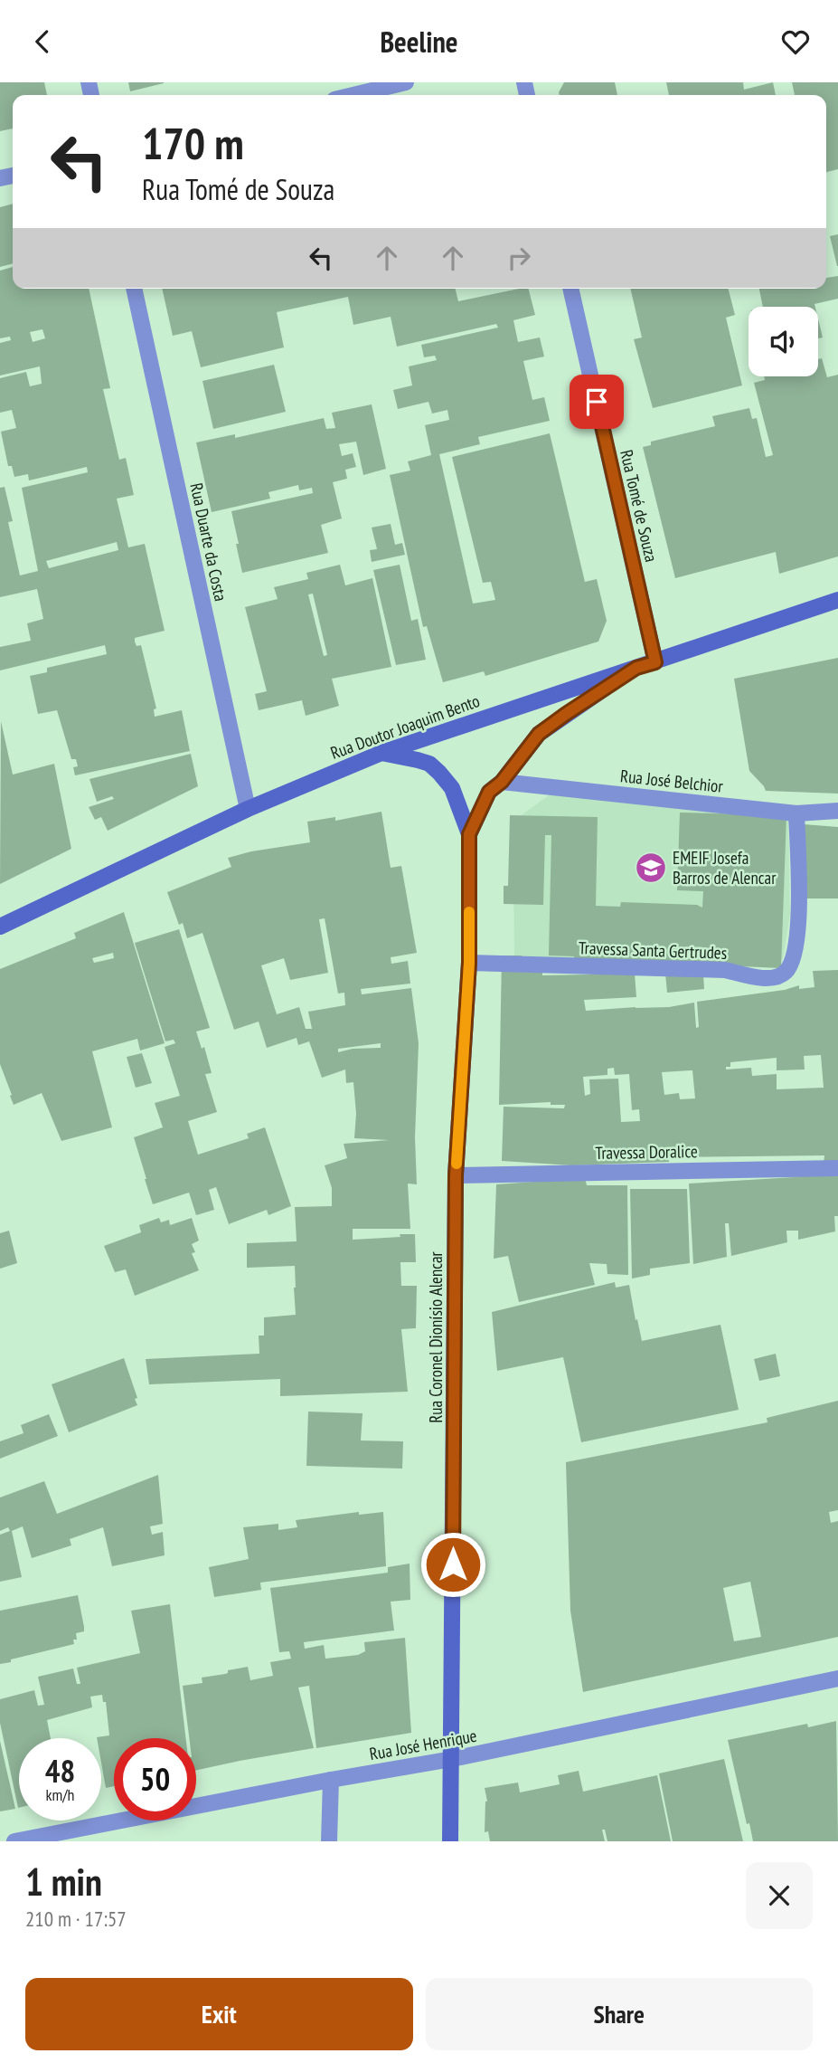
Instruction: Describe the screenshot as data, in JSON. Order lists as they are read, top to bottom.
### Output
{
  "streets": {
    "main road": ["Rua Doutor Joaquim Bento", "Rua Coronel Dionísio Alencar"],
    "street": [
      "Rua Tomé de Souza",
      "Rua Duarte da Costa",
      "Rua José Belchior",
      "Travessa Santa Gertrudes",
      "Travessa Doralice",
      "Rua José Henrique"
    ]
  },
  "crossings": [
    ["Rua Tomé de Souza", "Rua Doutor Joaquim Bento"],
    ["Rua Duarte da Costa", "Rua Doutor Joaquim Bento"],
    ["Rua Doutor Joaquim Bento", "Rua Coronel Dionísio Alencar"],
    ["Rua José Belchior", "Travessa Santa Gertrudes"],
    ["Rua José Belchior", "Rua Coronel Dionísio Alencar"],
    ["Travessa Santa Gertrudes", "Rua Coronel Dionísio Alencar"],
    ["Travessa Doralice", "Rua Coronel Dionísio Alencar"],
    ["Rua Coronel Dionísio Alencar", "Rua José Henrique"]
  ],
  "places": {
    "school or university": ["EMEIF Josefa Barros de Alencar"]
  },
  "page": {
    "header": "Beeline",
    "turn": ["170 m", "Rua Tomé de Souza"],
    "speed": "48 km/h",
    "limit": "50",
    "heading": ["1 min", "210 m · 17:57"],
    "buttons": ["Exit", "Share"]
  }
}
